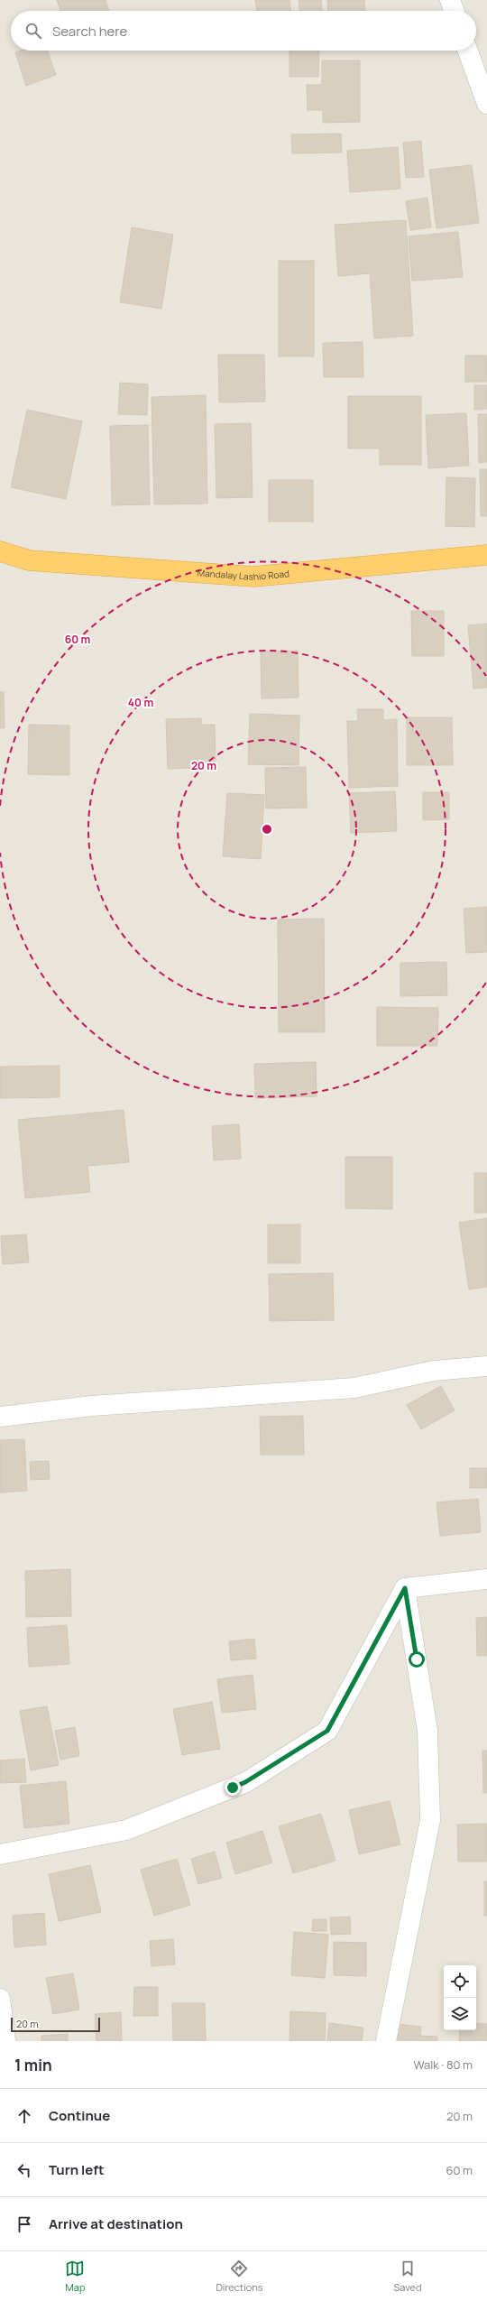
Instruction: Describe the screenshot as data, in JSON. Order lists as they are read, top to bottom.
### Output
{
  "streets": {
    "highway": ["Mandalay Lashio Road"]
  },
  "scale_bar": "20 m",
  "page": {
    "search": "Search here",
    "scale": "20 m",
    "heading": ["1 min", "Walk · 80 m"],
    "list": [
      ["Continue", "20 m"],
      ["Turn left", "60 m"],
      "Arrive at destination"
    ],
    "nav": ["Map", "Directions", "Saved"]
  },
  "rings": ["60 m", "40 m", "20 m"]
}
